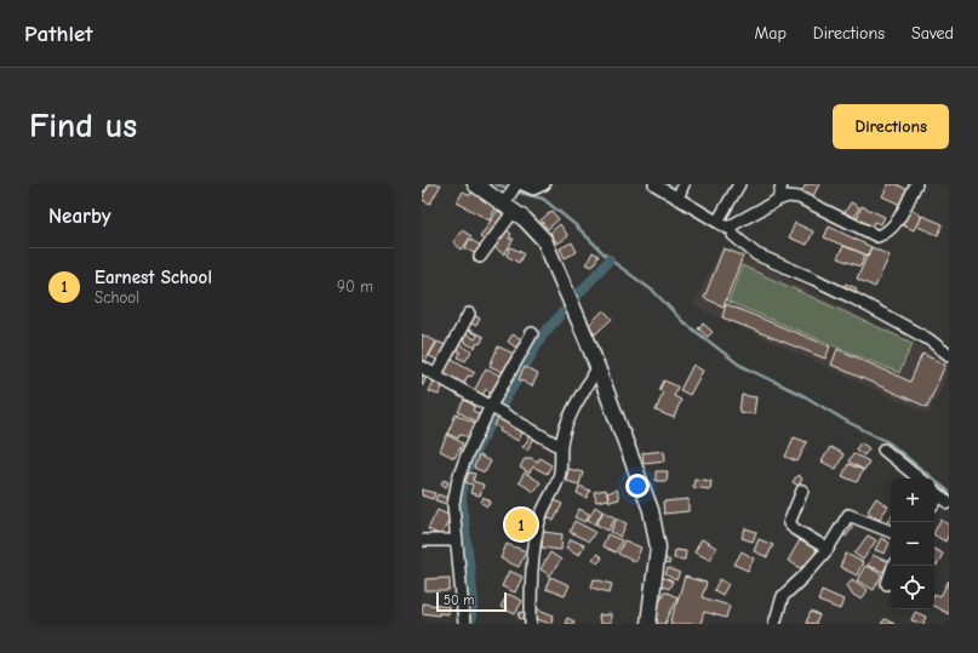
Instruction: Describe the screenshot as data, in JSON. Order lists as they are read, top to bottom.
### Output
{
  "scale_bar": "50 m",
  "page": {
    "header": "Pathlet",
    "nav": ["Map", "Directions", "Saved"],
    "buttons": "Directions",
    "title": "Find us",
    "heading": "Nearby",
    "list": [
      {
        "mark": "1",
        "name": "Earnest School",
        "note": "School",
        "value": "90 m"
      }
    ],
    "map_buttons": ["+", "−"],
    "pins": "1",
    "scale": "50 m"
  }
}
